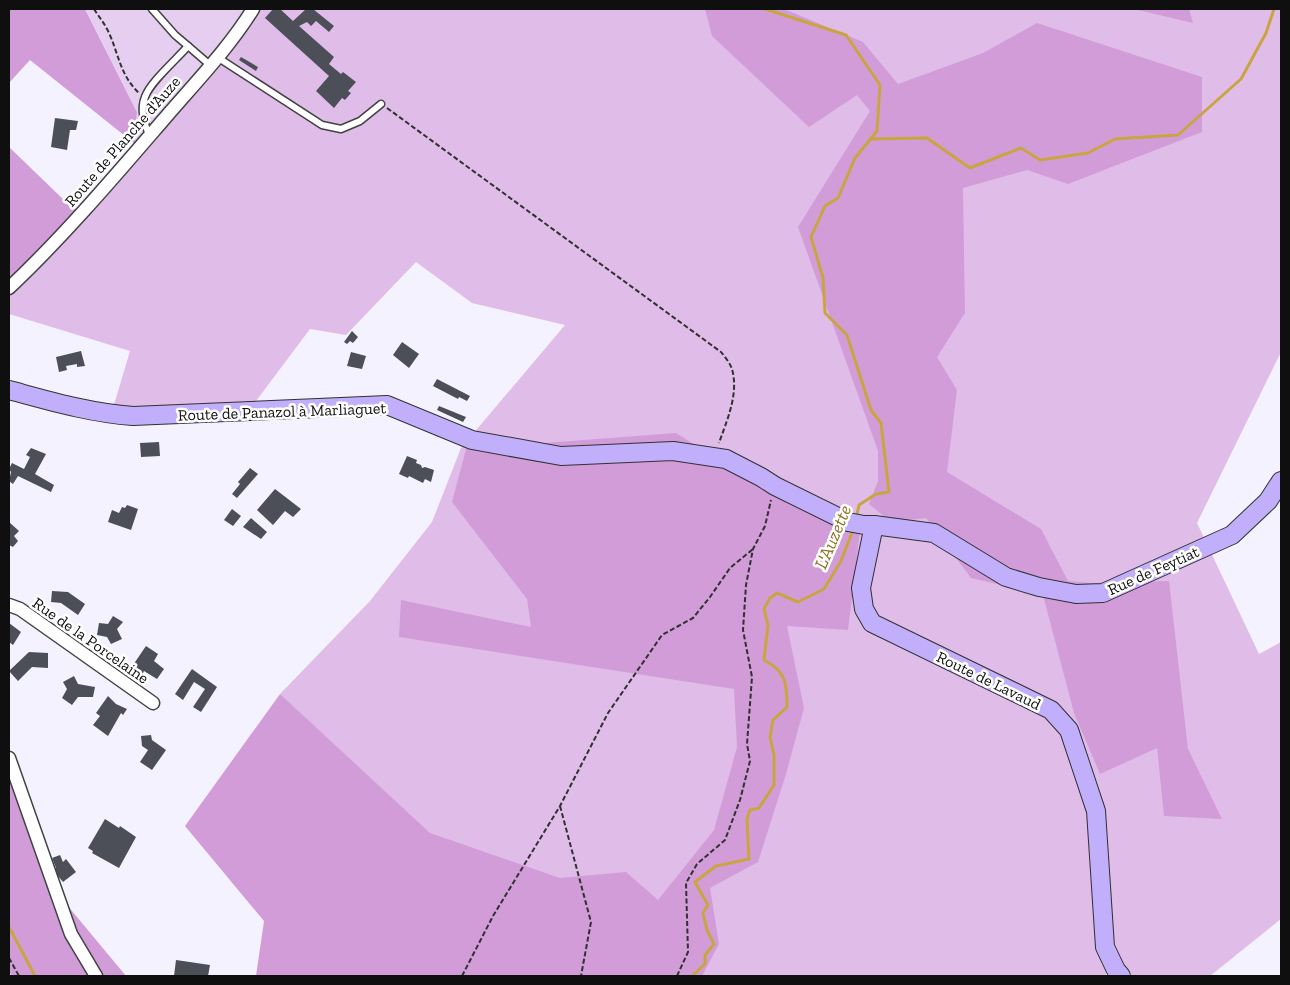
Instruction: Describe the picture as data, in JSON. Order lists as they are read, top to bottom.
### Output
{
  "streets": {
    "street": [
      "Route de Planche d'Auze",
      "Route de Panazol à Marliaguet",
      "Rue de Feytiat",
      "Rue de la Porcelaine",
      "Route de Lavaud"
    ]
  },
  "crossings": [
    ["Route de Panazol à Marliaguet", "Rue de Feytiat"],
    ["Route de Panazol à Marliaguet", "Route de Lavaud"],
    ["Rue de Feytiat", "Route de Lavaud"]
  ],
  "water": ["L'Auzette"]
}
